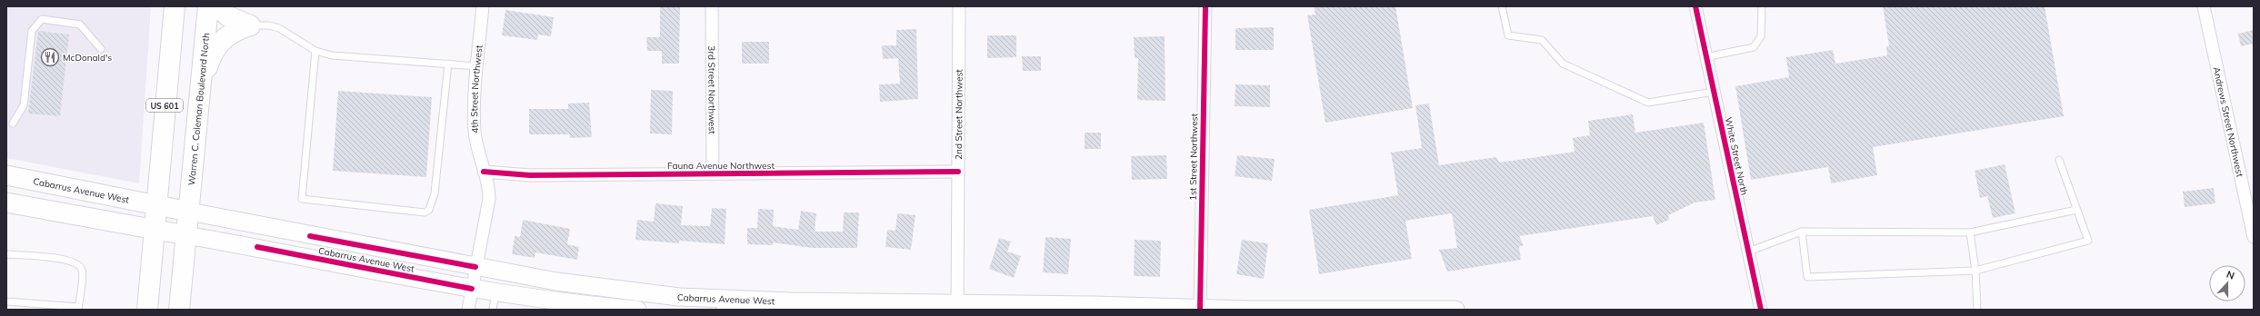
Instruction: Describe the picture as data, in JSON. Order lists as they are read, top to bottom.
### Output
{
  "streets": {
    "highway": ["US 601", "Warren C. Coleman Boulevard North"],
    "main road": ["Cabarrus Avenue West"],
    "street": [
      "4th Street Northwest",
      "3rd Street Northwest",
      "2nd Street Northwest",
      "Andrews Street Northwest",
      "White Street North",
      "1st Street Northwest",
      "Fauna Avenue Northwest"
    ]
  },
  "crossings": [
    ["4th Street Northwest", "Fauna Avenue Northwest"],
    ["3rd Street Northwest", "Fauna Avenue Northwest"],
    ["US 601", "Cabarrus Avenue West"],
    ["Warren C. Coleman Boulevard North", "Cabarrus Avenue West"],
    ["2nd Street Northwest", "Fauna Avenue Northwest"],
    ["2nd Street Northwest", "Cabarrus Avenue West"],
    ["1st Street Northwest", "Cabarrus Avenue West"]
  ],
  "places": {
    "restaurant": ["McDonald's"]
  },
  "north": "top"
}
